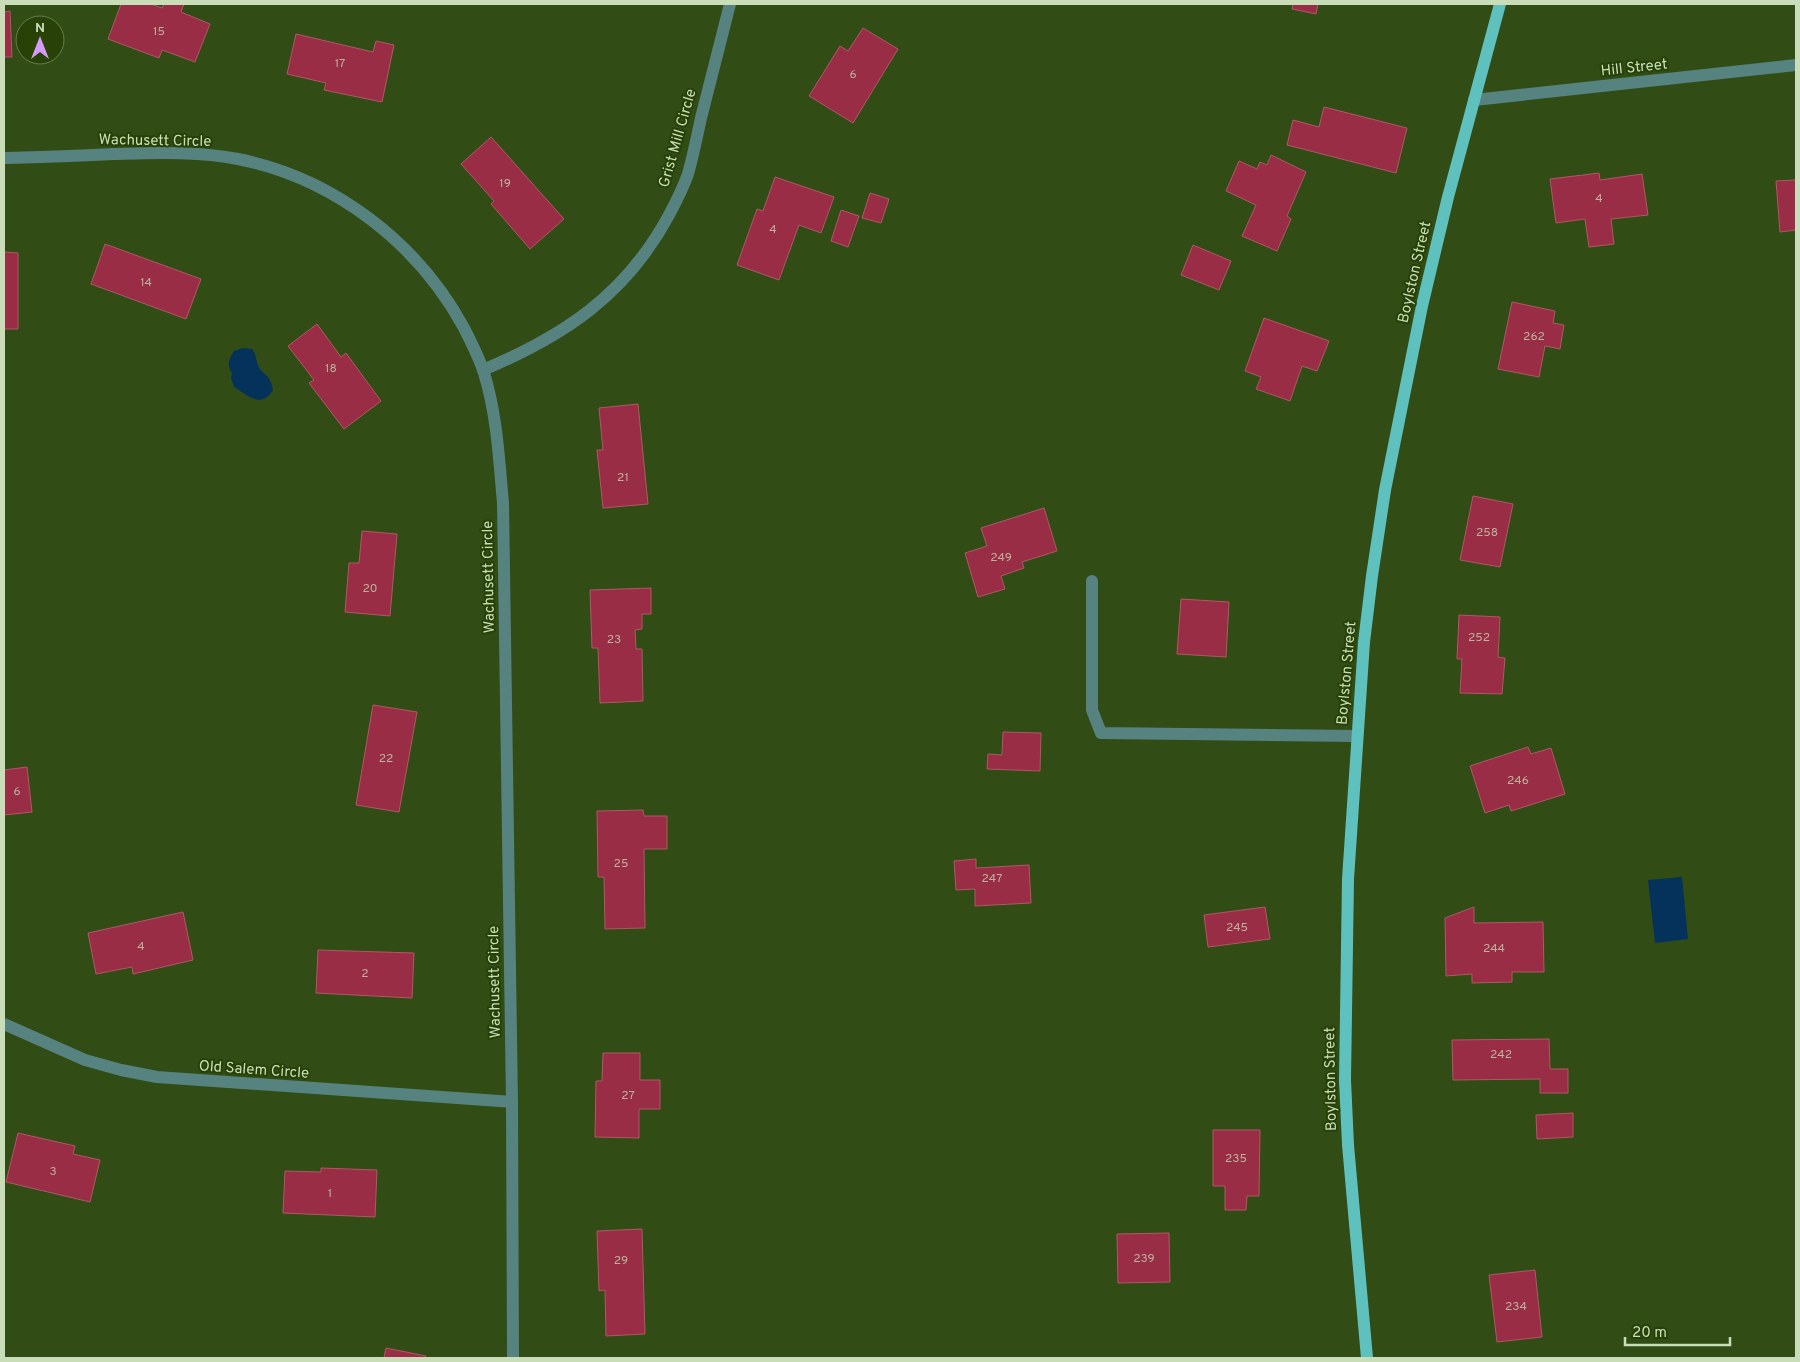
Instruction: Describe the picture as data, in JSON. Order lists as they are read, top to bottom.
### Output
{
  "streets": {
    "main road": ["Boylston Street"],
    "street": [
      "Hill Street",
      "Grist Mill Circle",
      "Wachusett Circle",
      "Old Salem Circle"
    ]
  },
  "crossings": [
    ["Hill Street", "Boylston Street"],
    ["Grist Mill Circle", "Wachusett Circle"],
    ["Wachusett Circle", "Old Salem Circle"]
  ],
  "house_numbers": [
    "15",
    "17",
    "6",
    "19",
    "4",
    "4",
    "14",
    "262",
    "18",
    "21",
    "258",
    "249",
    "20",
    "252",
    "23",
    "22",
    "246",
    "6",
    "25",
    "247",
    "245",
    "4",
    "244",
    "2",
    "242",
    "27",
    "235",
    "3",
    "1",
    "239",
    "29",
    "234"
  ],
  "scale_bar": "20 m",
  "north": "top"
}
